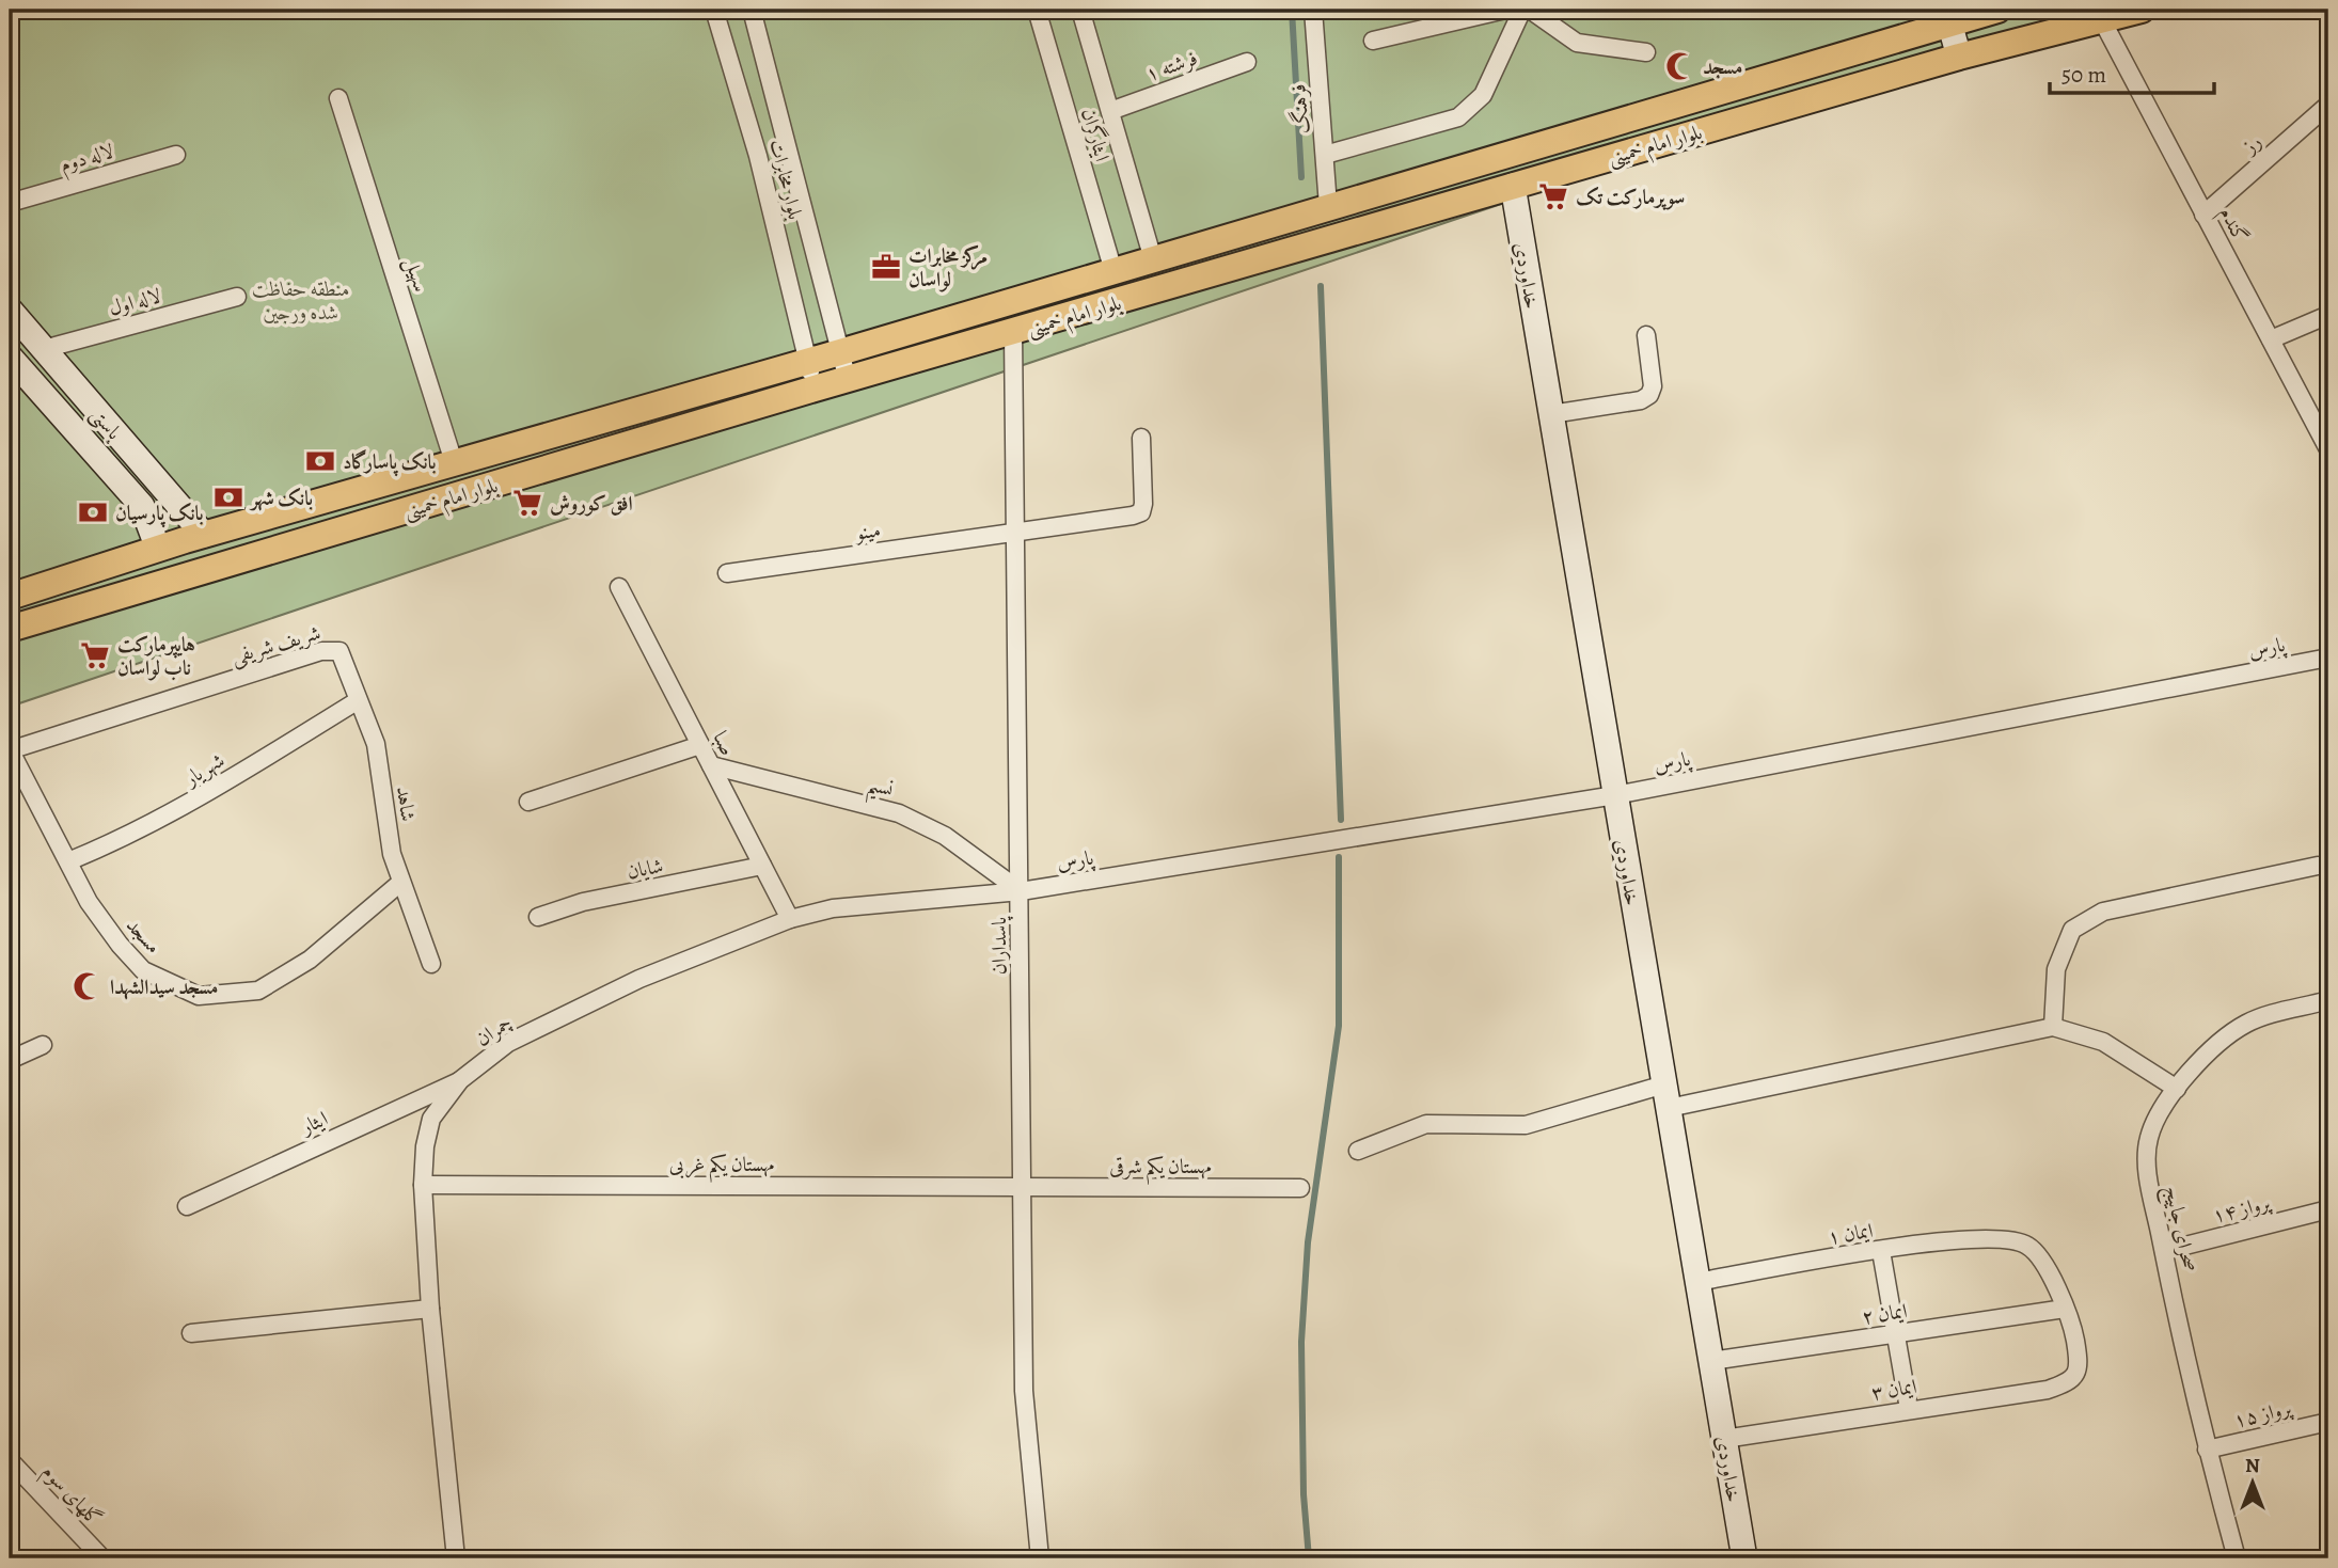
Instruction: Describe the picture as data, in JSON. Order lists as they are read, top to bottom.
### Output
{
  "streets": {
    "main road": ["بلوار امام خمینی"],
    "street": [
      "فرشته ۱",
      "فرهنگ",
      "ایثارگران",
      "رز",
      "لاله دوم",
      "بلوار مخابرات",
      "گندم",
      "سهیل",
      "خداوردی",
      "لاله اول",
      "باستی",
      "مینو",
      "شریف شریفی",
      "پارس",
      "صبا",
      "شهریار",
      "نسیم",
      "شاهد",
      "شایان",
      "مسجد",
      "پاسداران",
      "چمران",
      "ایثار",
      "مهستان یکم غربی",
      "مهستان یکم شرقی",
      "پرواز ۱۴",
      "صحرای جاییج",
      "ایمان ۱",
      "ایمان ۲",
      "ایمان ۳",
      "پرواز ۱۵",
      "گلهای سوم"
    ]
  },
  "crossings": [
    ["فرشته ۱", "ایثارگران"],
    ["فرهنگ", "بلوار امام خمینی"],
    ["ایثارگران", "بلوار امام خمینی"],
    ["رز", "گندم"],
    ["بلوار امام خمینی", "بلوار مخابرات"],
    ["بلوار امام خمینی", "گندم"],
    ["بلوار امام خمینی", "سهیل"],
    ["بلوار امام خمینی", "خداوردی"],
    ["بلوار امام خمینی", "باستی"],
    ["بلوار امام خمینی", "پاسداران"],
    ["خداوردی", "پارس"],
    ["خداوردی", "ایمان ۱"],
    ["خداوردی", "ایمان ۲"],
    ["خداوردی", "ایمان ۳"],
    ["لاله اول", "باستی"],
    ["مینو", "پاسداران"],
    ["شریف شریفی", "شاهد"],
    ["شریف شریفی", "مسجد"],
    ["پارس", "نسیم"],
    ["پارس", "پاسداران"],
    ["پارس", "چمران"],
    ["صبا", "نسیم"],
    ["صبا", "شایان"],
    ["صبا", "چمران"],
    ["شهریار", "شاهد"],
    ["شهریار", "مسجد"],
    ["نسیم", "پاسداران"],
    ["نسیم", "چمران"],
    ["شاهد", "مسجد"],
    ["پاسداران", "چمران"],
    ["پاسداران", "مهستان یکم غربی"],
    ["پاسداران", "مهستان یکم شرقی"],
    ["چمران", "ایثار"],
    ["چمران", "مهستان یکم غربی"],
    ["مهستان یکم غربی", "مهستان یکم شرقی"],
    ["پرواز ۱۴", "صحرای جاییج"],
    ["صحرای جاییج", "پرواز ۱۵"],
    ["ایمان ۱", "ایمان ۲"],
    ["ایمان ۱", "ایمان ۳"],
    ["ایمان ۲", "ایمان ۳"]
  ],
  "parks": ["منطقه حفاظت شده ورجین"],
  "places": {
    "mosque": ["مسجد", "مسجد سیدالشهدا"],
    "supermarket": ["سوپرمارکت تک", "افق کوروش", "هایپرمارکت ناب لواسان"],
    "office": ["مرکز مخابرات لواسان"],
    "bank": ["بانک پاسارگاد", "بانک شهر", "بانک پارسیان"]
  },
  "scale_bar": "50 m",
  "north": "top"
}
